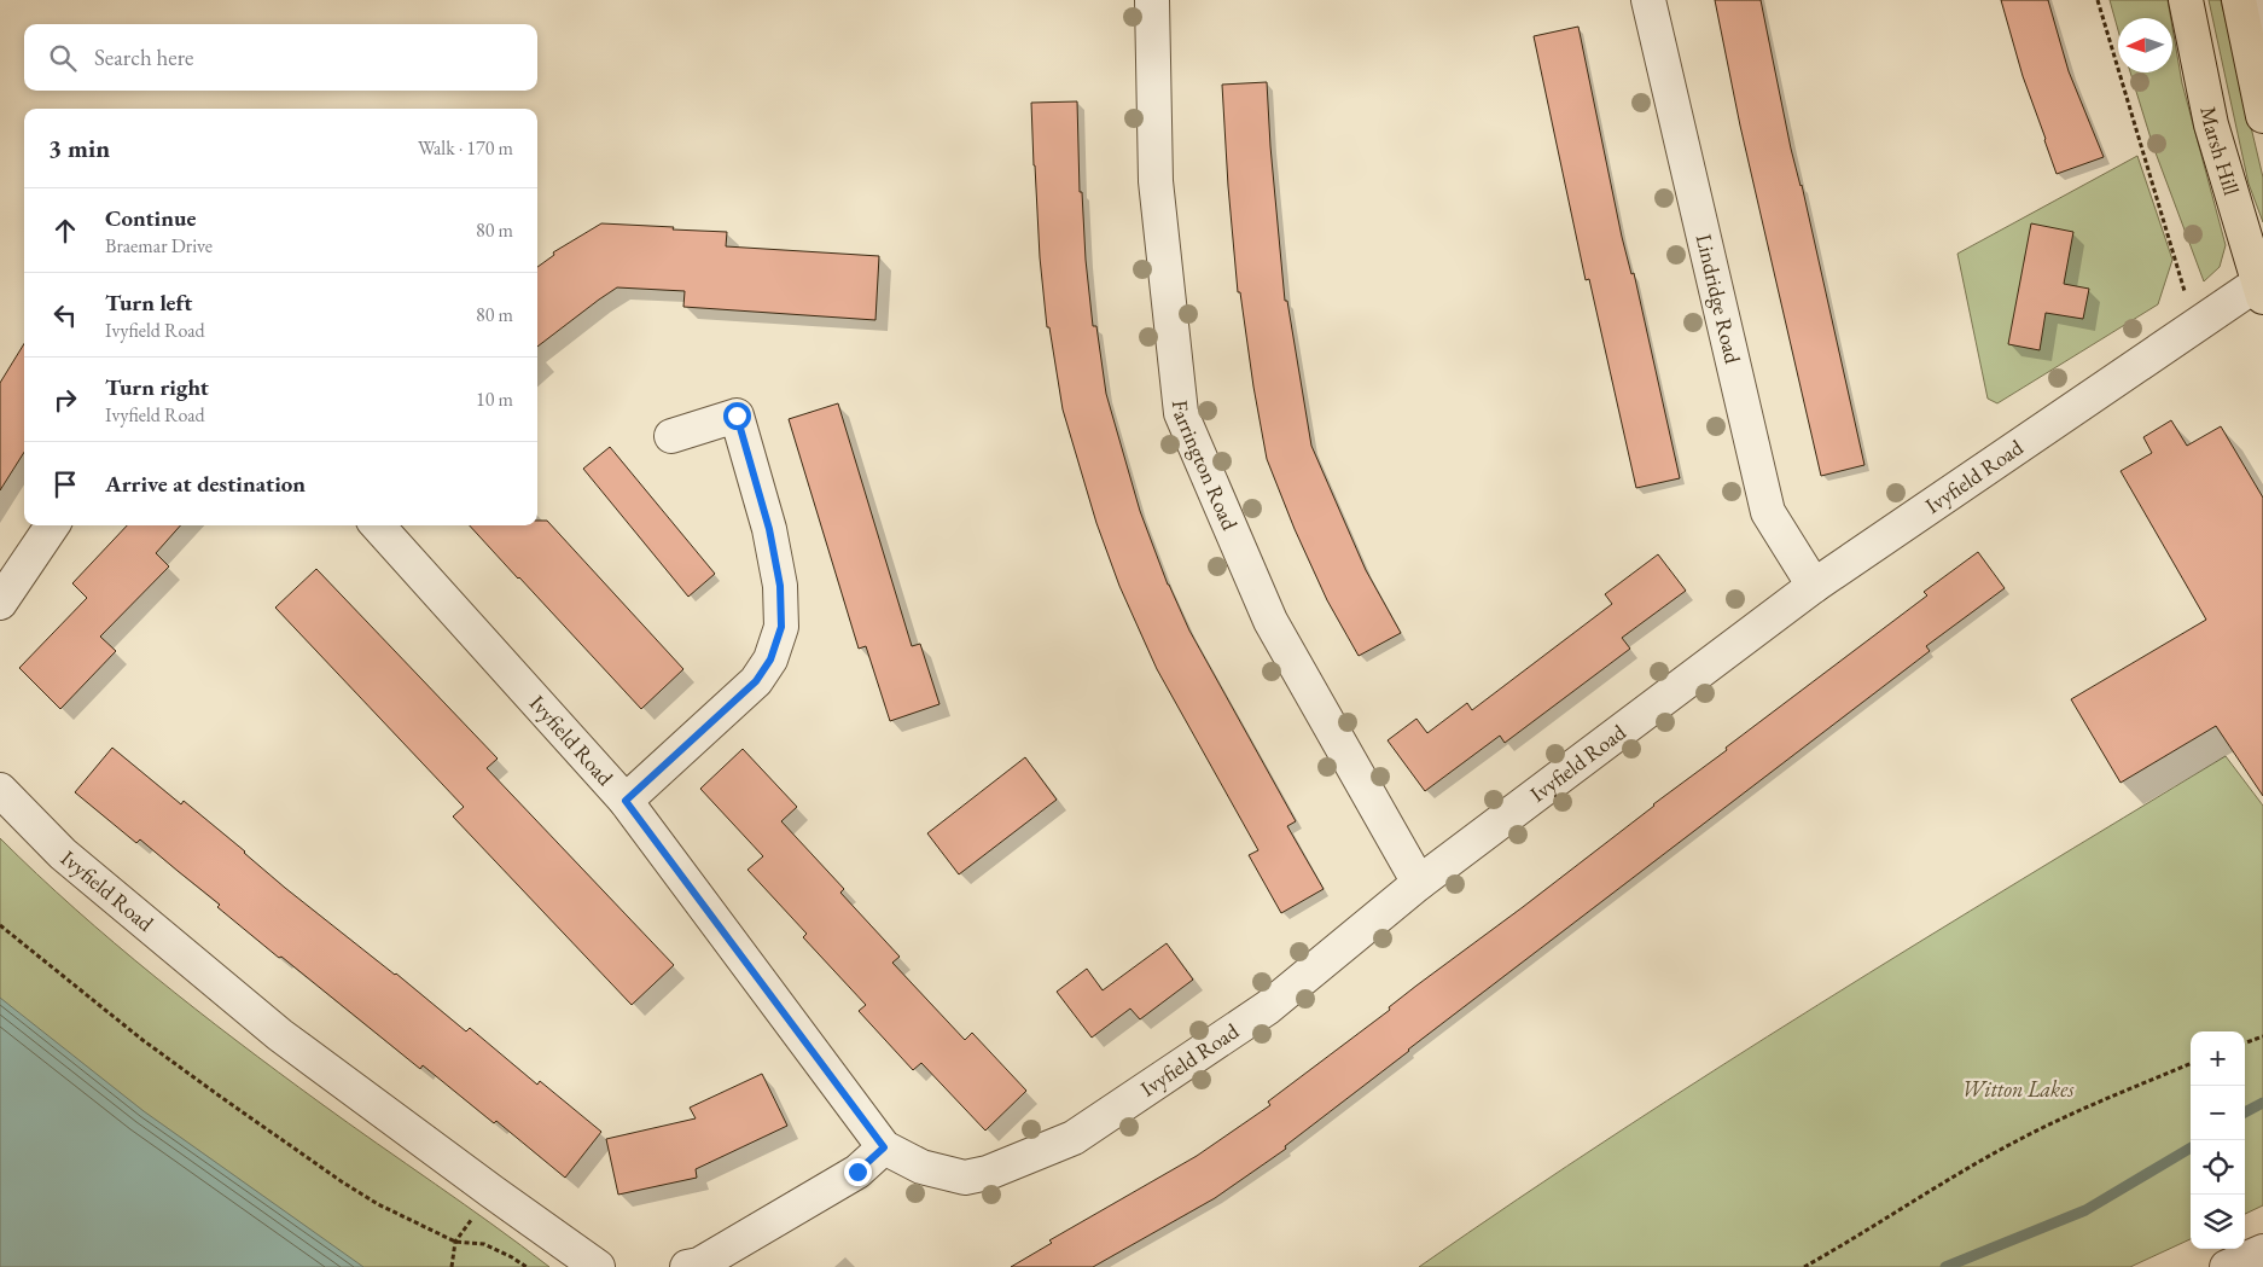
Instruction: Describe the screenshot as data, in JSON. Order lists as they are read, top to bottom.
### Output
{
  "streets": {
    "main road": ["Marsh Hill"],
    "street": ["Lindridge Road", "Farrington Road", "Ivyfield Road"]
  },
  "crossings": [
    ["Marsh Hill", "Ivyfield Road"],
    ["Lindridge Road", "Ivyfield Road"],
    ["Farrington Road", "Ivyfield Road"]
  ],
  "parks": ["Witton Lakes"],
  "north": "left",
  "page": {
    "search": "Search here",
    "heading": ["3 min", "Walk · 170 m"],
    "list": [
      ["Continue", "Braemar Drive", "80 m"],
      ["Turn left", "Ivyfield Road", "80 m"],
      ["Turn right", "Ivyfield Road", "10 m"],
      "Arrive at destination"
    ],
    "map_buttons": ["+", "−"]
  }
}
